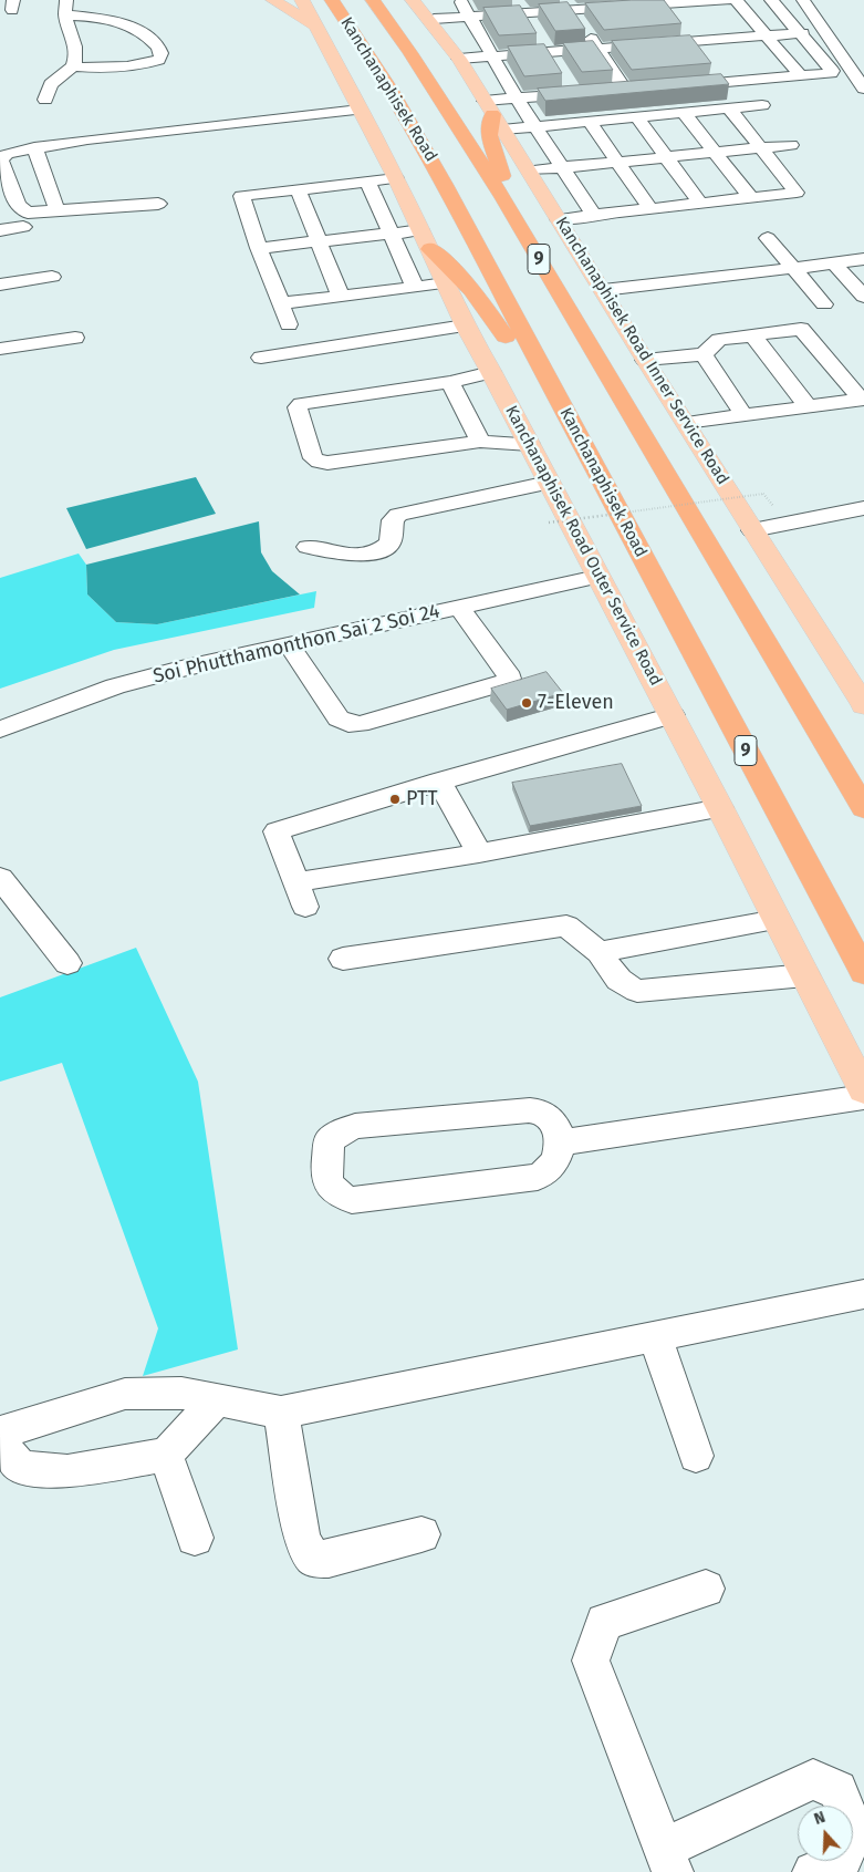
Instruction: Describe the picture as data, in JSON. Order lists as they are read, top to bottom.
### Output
{
  "streets": {
    "highway": ["Kanchanaphisek Road", "9"],
    "main road": ["Kanchanaphisek Road Inner Service Road", "Kanchanaphisek Road Outer Service Road"],
    "street": ["Soi Phutthamonthon Sai 2 Soi 24"]
  },
  "crossings": [
    ["Kanchanaphisek Road Outer Service Road", "Soi Phutthamonthon Sai 2 Soi 24"]
  ],
  "places": ["7-Eleven", "PTT"],
  "north": "top"
}
